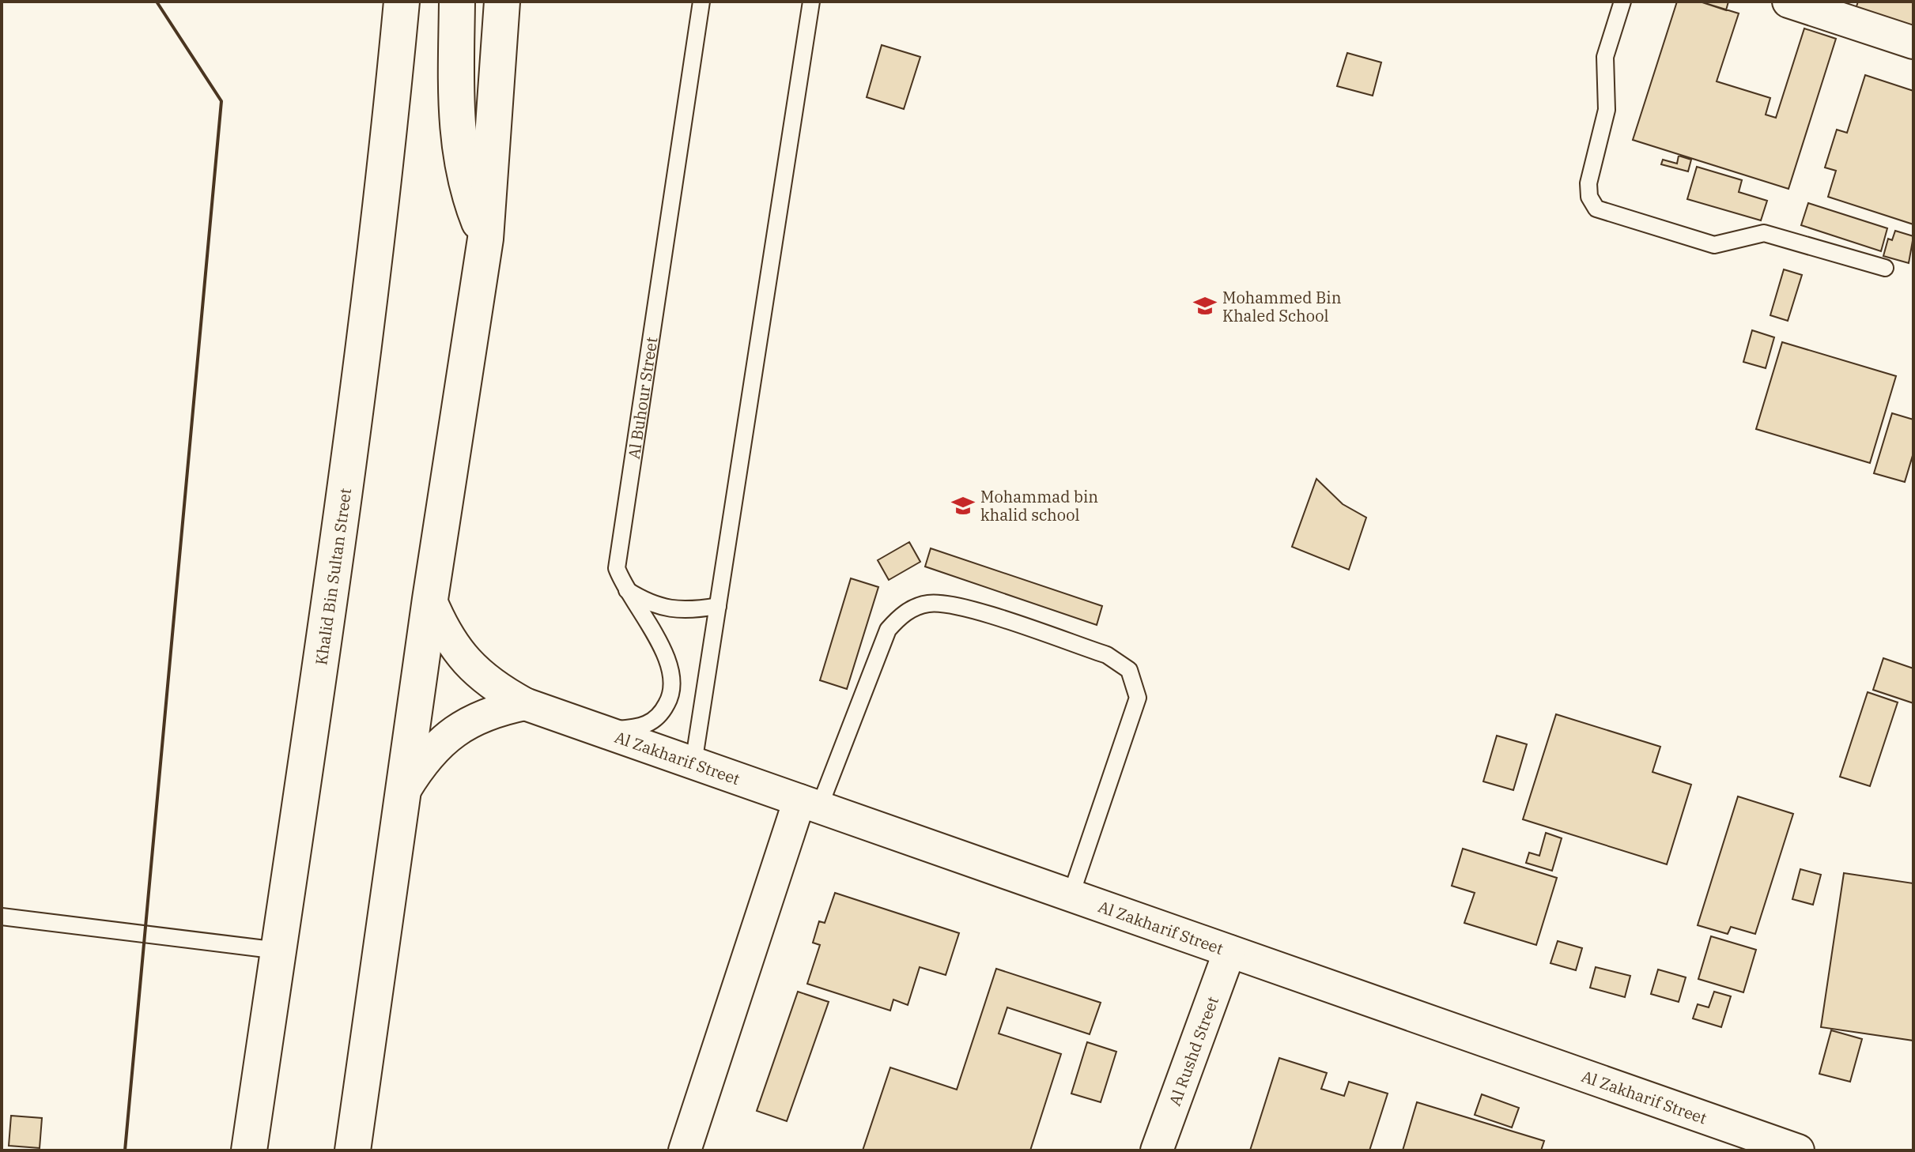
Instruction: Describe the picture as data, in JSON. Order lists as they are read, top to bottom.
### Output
{
  "streets": {
    "main road": ["Khalid Bin Sultan Street"],
    "street": ["Al Zakharif Street", "Al Rushd Street"],
    "lane": ["Al Buhour Street"]
  },
  "crossings": [
    ["Al Buhour Street", "Al Zakharif Street"],
    ["Al Zakharif Street", "Al Rushd Street"]
  ],
  "places": {
    "school or university": ["Mohammed Bin Khaled School", "Mohammad bin khalid school"]
  }
}
